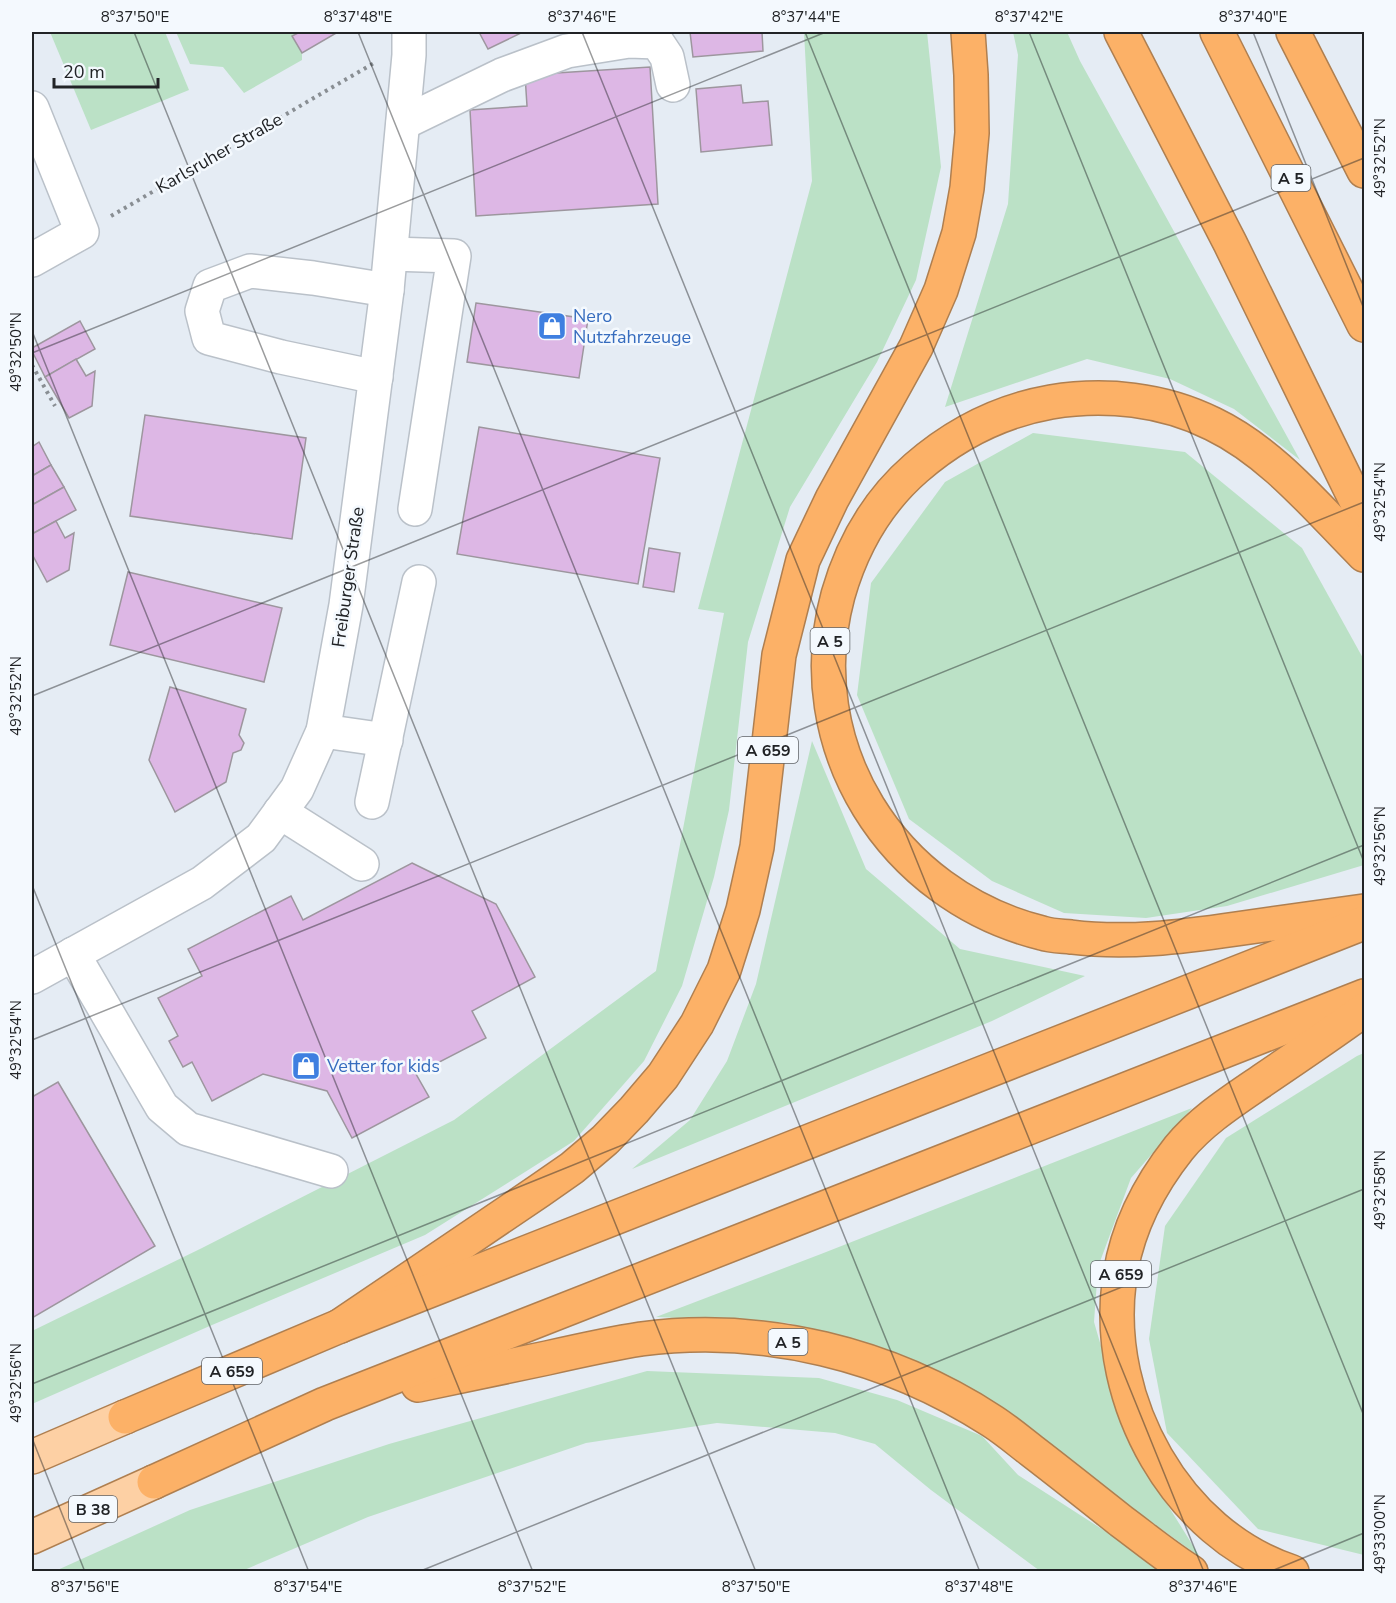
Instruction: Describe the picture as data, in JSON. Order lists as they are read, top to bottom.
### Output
{
  "streets": {
    "highway": ["A 5", "A 659"],
    "main road": ["B 38"],
    "street": ["Freiburger Straße"],
    "path": ["Karlsruher Straße"]
  },
  "crossings": [
    ["Karlsruher Straße", "Freiburger Straße"]
  ],
  "places": {
    "shop": ["Nero Nutzfahrzeuge", "Vetter for kids"]
  },
  "scale_bar": "20 m",
  "coordinates": [
    "8°37'50\"E",
    "8°37'48\"E",
    "8°37'46\"E",
    "8°37'44\"E",
    "8°37'42\"E",
    "8°37'40\"E",
    "49°32'52\"N",
    "49°32'50\"N",
    "49°32'54\"N",
    "49°32'56\"N",
    "49°32'58\"N",
    "49°33'00\"N",
    "8°37'56\"E",
    "8°37'54\"E",
    "8°37'52\"E"
  ]
}
